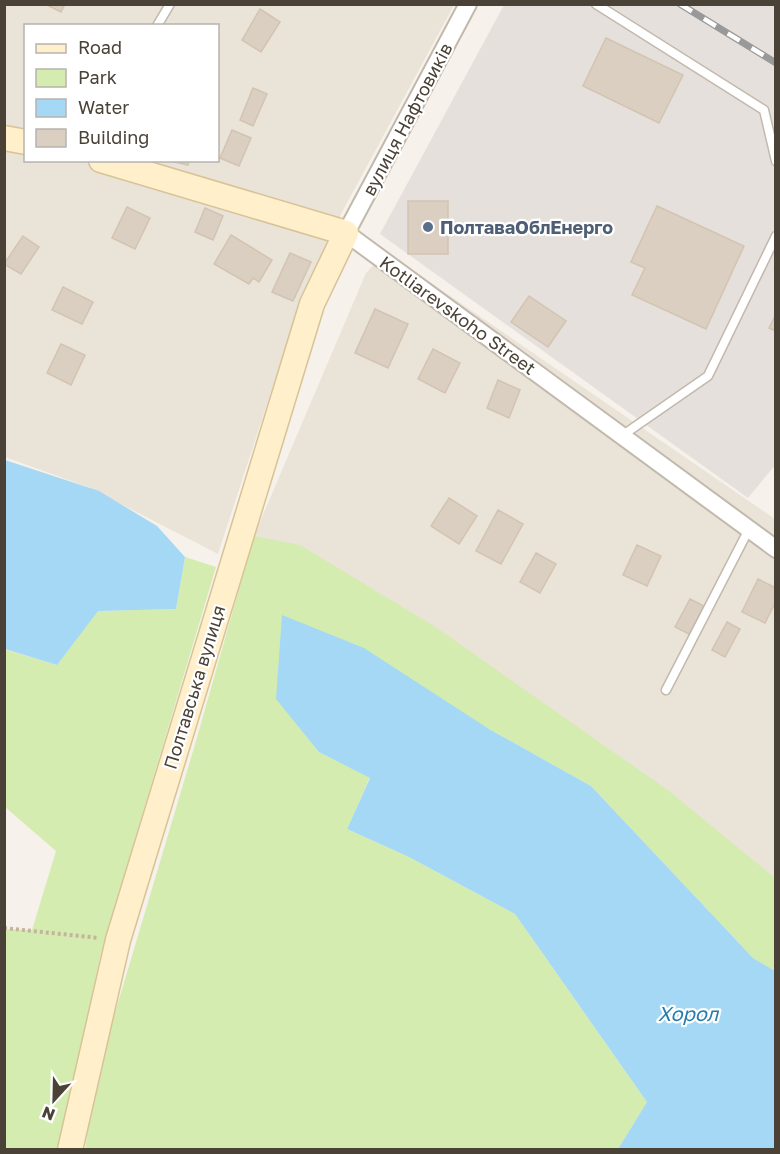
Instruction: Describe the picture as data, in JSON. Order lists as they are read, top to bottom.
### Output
{
  "streets": {
    "street": ["вулиця Нафтовиків", "Kotliarevskoho Street", "Полтавська вулиця"]
  },
  "crossings": [
    ["вулиця Нафтовиків", "Kotliarevskoho Street"],
    ["вулиця Нафтовиків", "Полтавська вулиця"],
    ["Kotliarevskoho Street", "Полтавська вулиця"]
  ],
  "water": ["Хорол"],
  "places": ["ПолтаваОблЕнерго"],
  "legend": [
    "Road",
    "Park",
    "Water",
    "Building"
  ],
  "north": "bottom"
}
